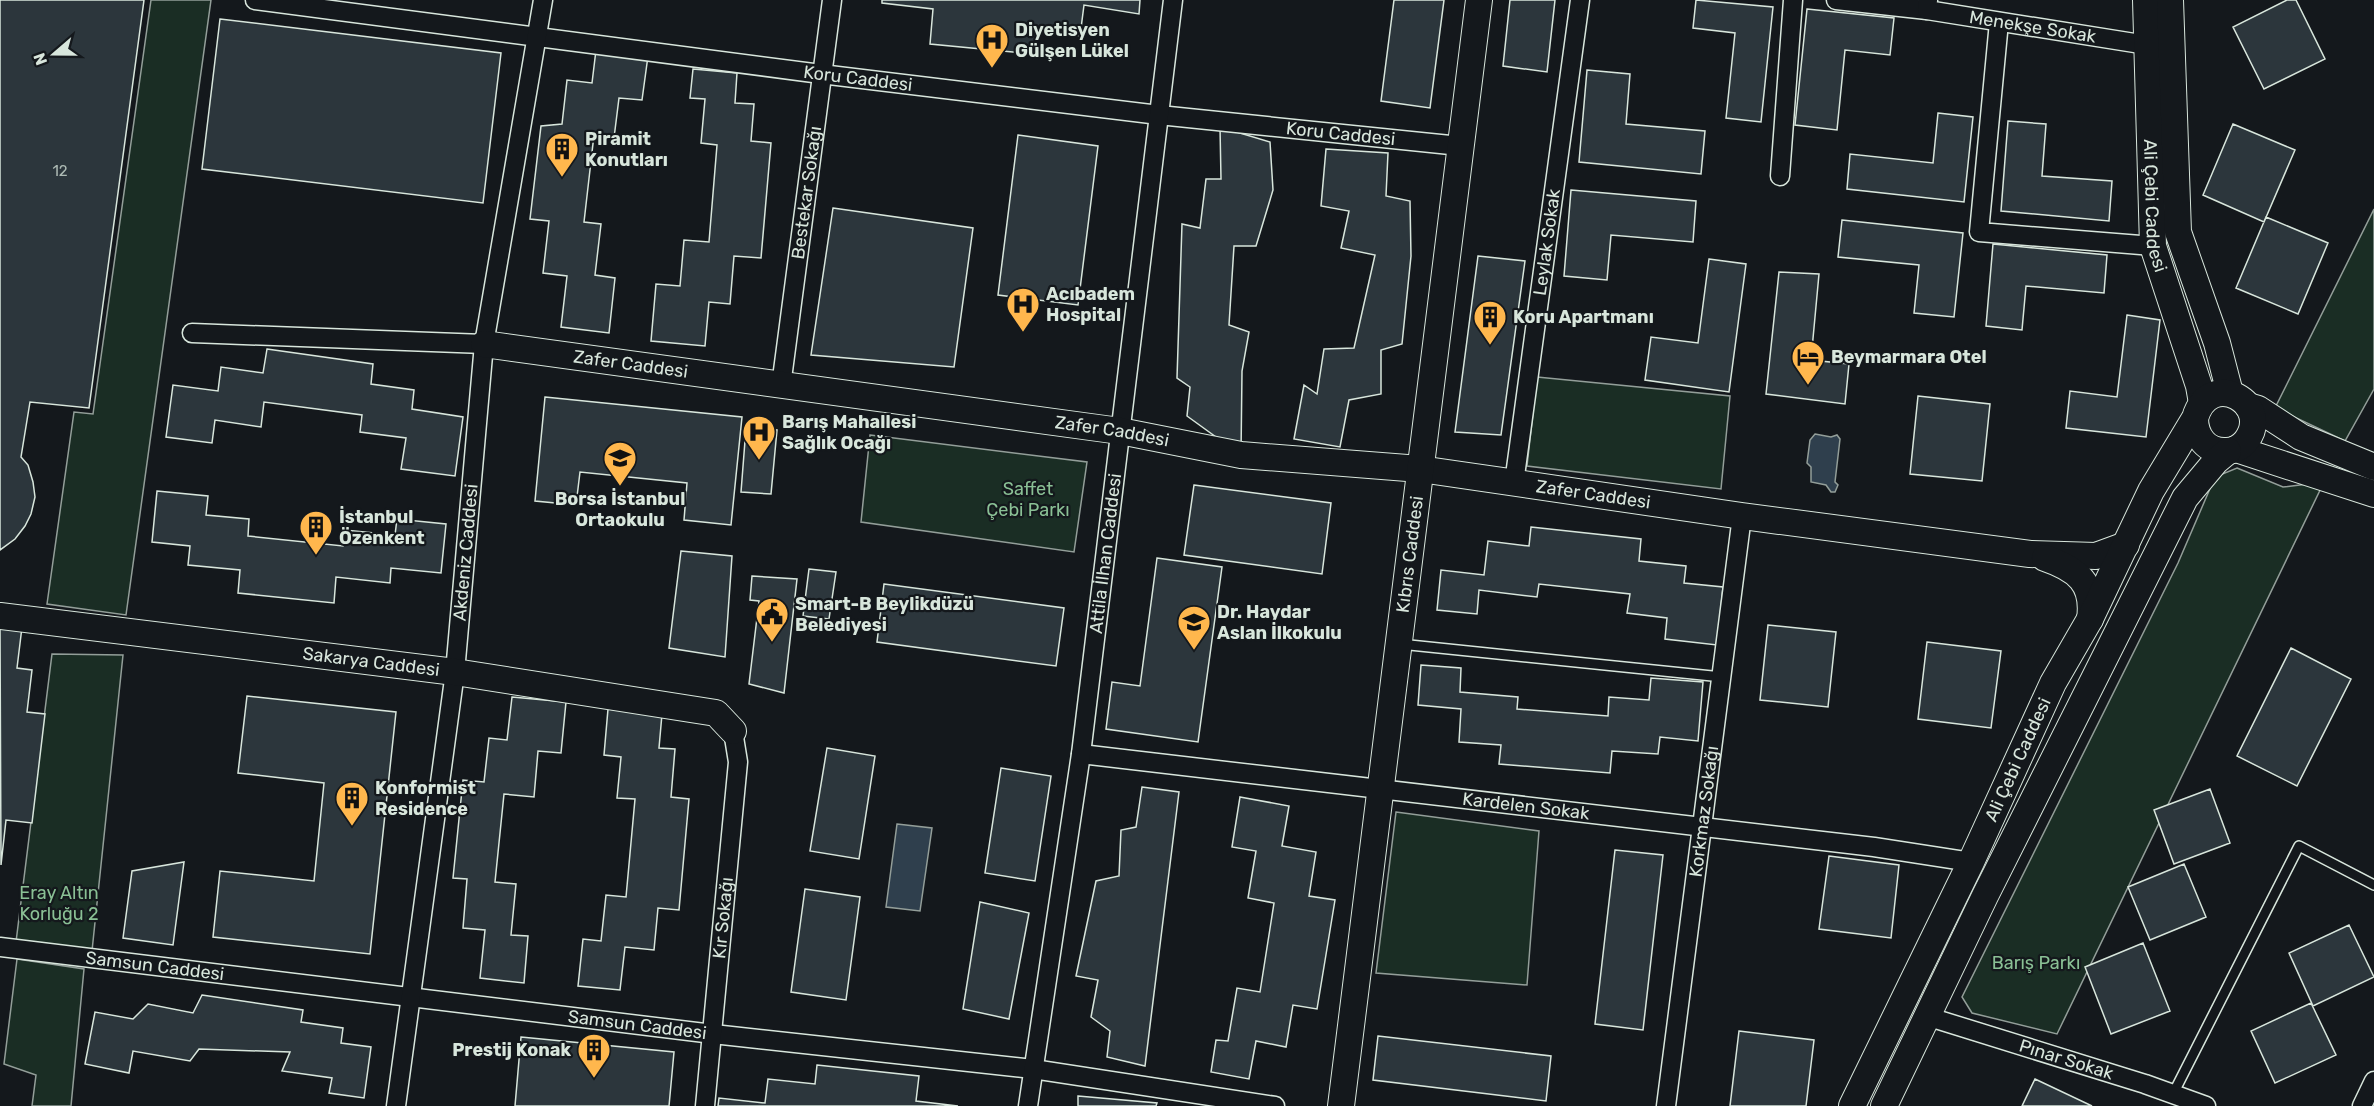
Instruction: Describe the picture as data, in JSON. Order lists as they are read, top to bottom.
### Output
{
  "streets": {
    "main road": [
      "Ali Çebi Caddesi",
      "Zafer Caddesi",
      "Kıbrıs Caddesi",
      "Sakarya Caddesi"
    ],
    "street": [
      "Menekşe Sokak",
      "Koru Caddesi",
      "Bestekar Sokağı",
      "Leylak Sokak",
      "Akdeniz Caddesi",
      "Attila İlhan Caddesi",
      "Kardelen Sokak",
      "Korkmaz Sokağı",
      "Kır Sokağı",
      "Samsun Caddesi",
      "Pınar Sokak"
    ]
  },
  "crossings": [
    ["Menekşe Sokak", "Ali Çebi Caddesi"],
    ["Koru Caddesi", "Bestekar Sokağı"],
    ["Koru Caddesi", "Akdeniz Caddesi"],
    ["Koru Caddesi", "Kıbrıs Caddesi"],
    ["Koru Caddesi", "Attila İlhan Caddesi"],
    ["Bestekar Sokağı", "Zafer Caddesi"],
    ["Ali Çebi Caddesi", "Kardelen Sokak"],
    ["Ali Çebi Caddesi", "Pınar Sokak"],
    ["Leylak Sokak", "Zafer Caddesi"],
    ["Zafer Caddesi", "Akdeniz Caddesi"],
    ["Zafer Caddesi", "Kıbrıs Caddesi"],
    ["Zafer Caddesi", "Attila İlhan Caddesi"],
    ["Zafer Caddesi", "Korkmaz Sokağı"],
    ["Akdeniz Caddesi", "Sakarya Caddesi"],
    ["Akdeniz Caddesi", "Samsun Caddesi"],
    ["Kıbrıs Caddesi", "Kardelen Sokak"],
    ["Attila İlhan Caddesi", "Kardelen Sokak"],
    ["Attila İlhan Caddesi", "Samsun Caddesi"],
    ["Sakarya Caddesi", "Kır Sokağı"],
    ["Kardelen Sokak", "Korkmaz Sokağı"],
    ["Kır Sokağı", "Samsun Caddesi"]
  ],
  "parks": ["Saffet Çebi Parkı", "Eray Altın Korluğu 2", "Barış Parkı"],
  "places": {
    "hospital": ["Diyetisyen Gülşen Lükel", "Acıbadem Hospital", "Barış Mahallesi Sağlık Ocağı"],
    "building": [
      "Piramit Konutları",
      "Koru Apartmanı",
      "İstanbul Özenkent",
      "Konformist Residence",
      "Prestij Konak"
    ],
    "hotel": ["Beymarmara Otel"],
    "school or university": ["Borsa İstanbul Ortaokulu", "Dr. Haydar Aslan İlkokulu"],
    "public building": ["Smart-B Beylikdüzü Belediyesi"]
  },
  "house_numbers": ["12"],
  "north": "left"
}
